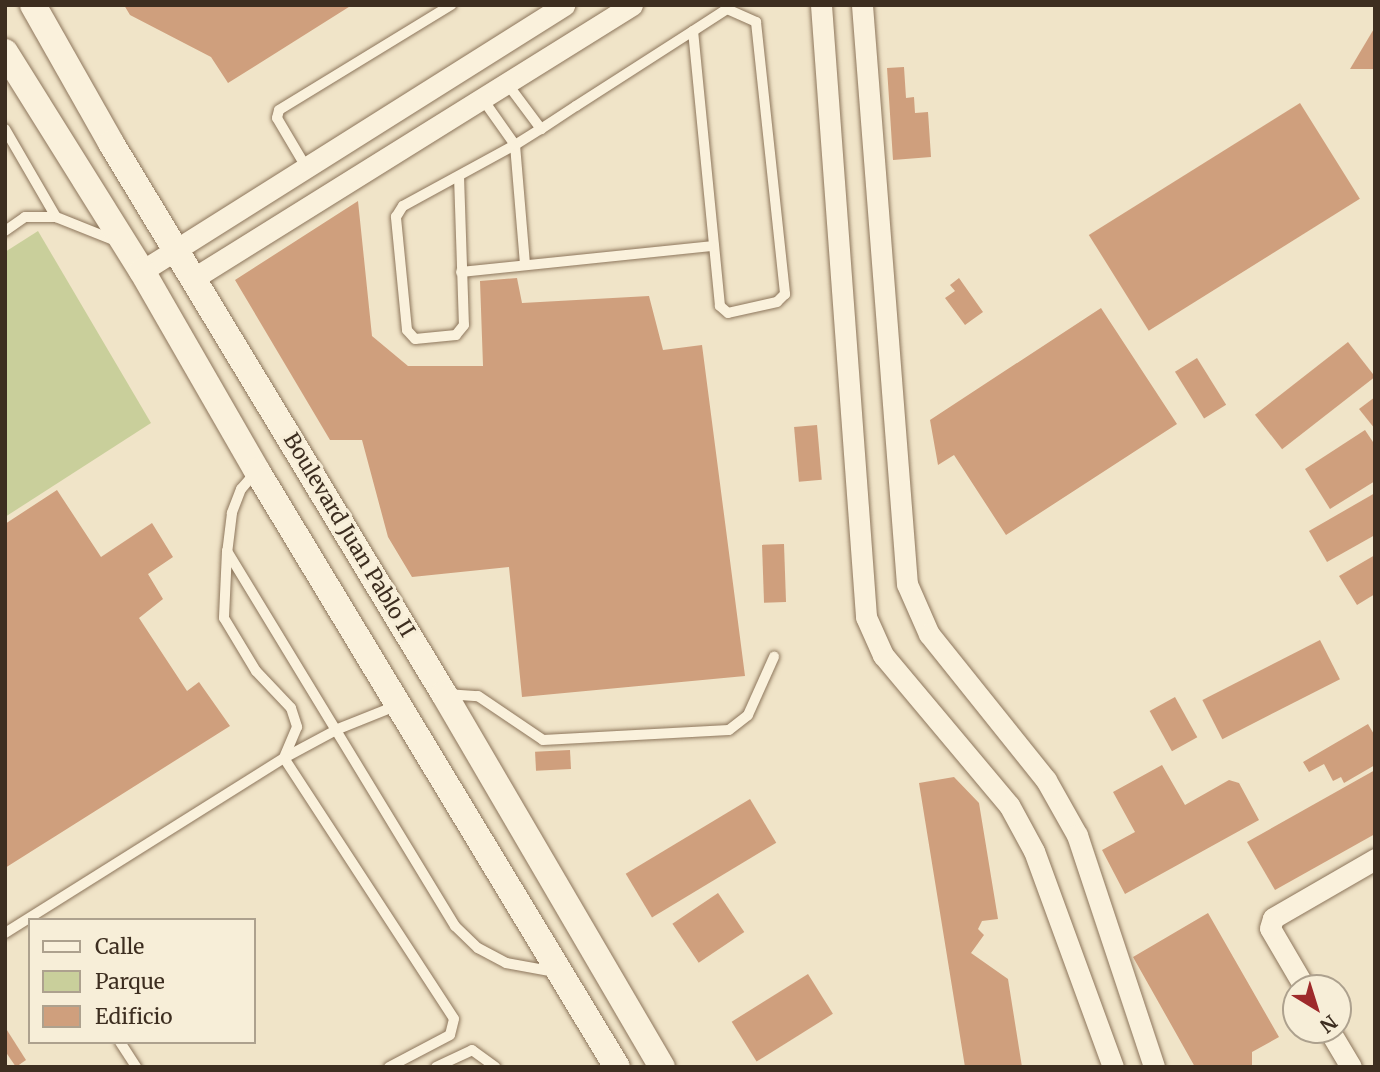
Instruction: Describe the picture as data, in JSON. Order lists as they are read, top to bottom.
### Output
{
  "streets": {
    "street": ["Boulevard Juan Pablo II"]
  },
  "legend": ["Calle", "Parque", "Edificio"],
  "north": "bottom right"
}
